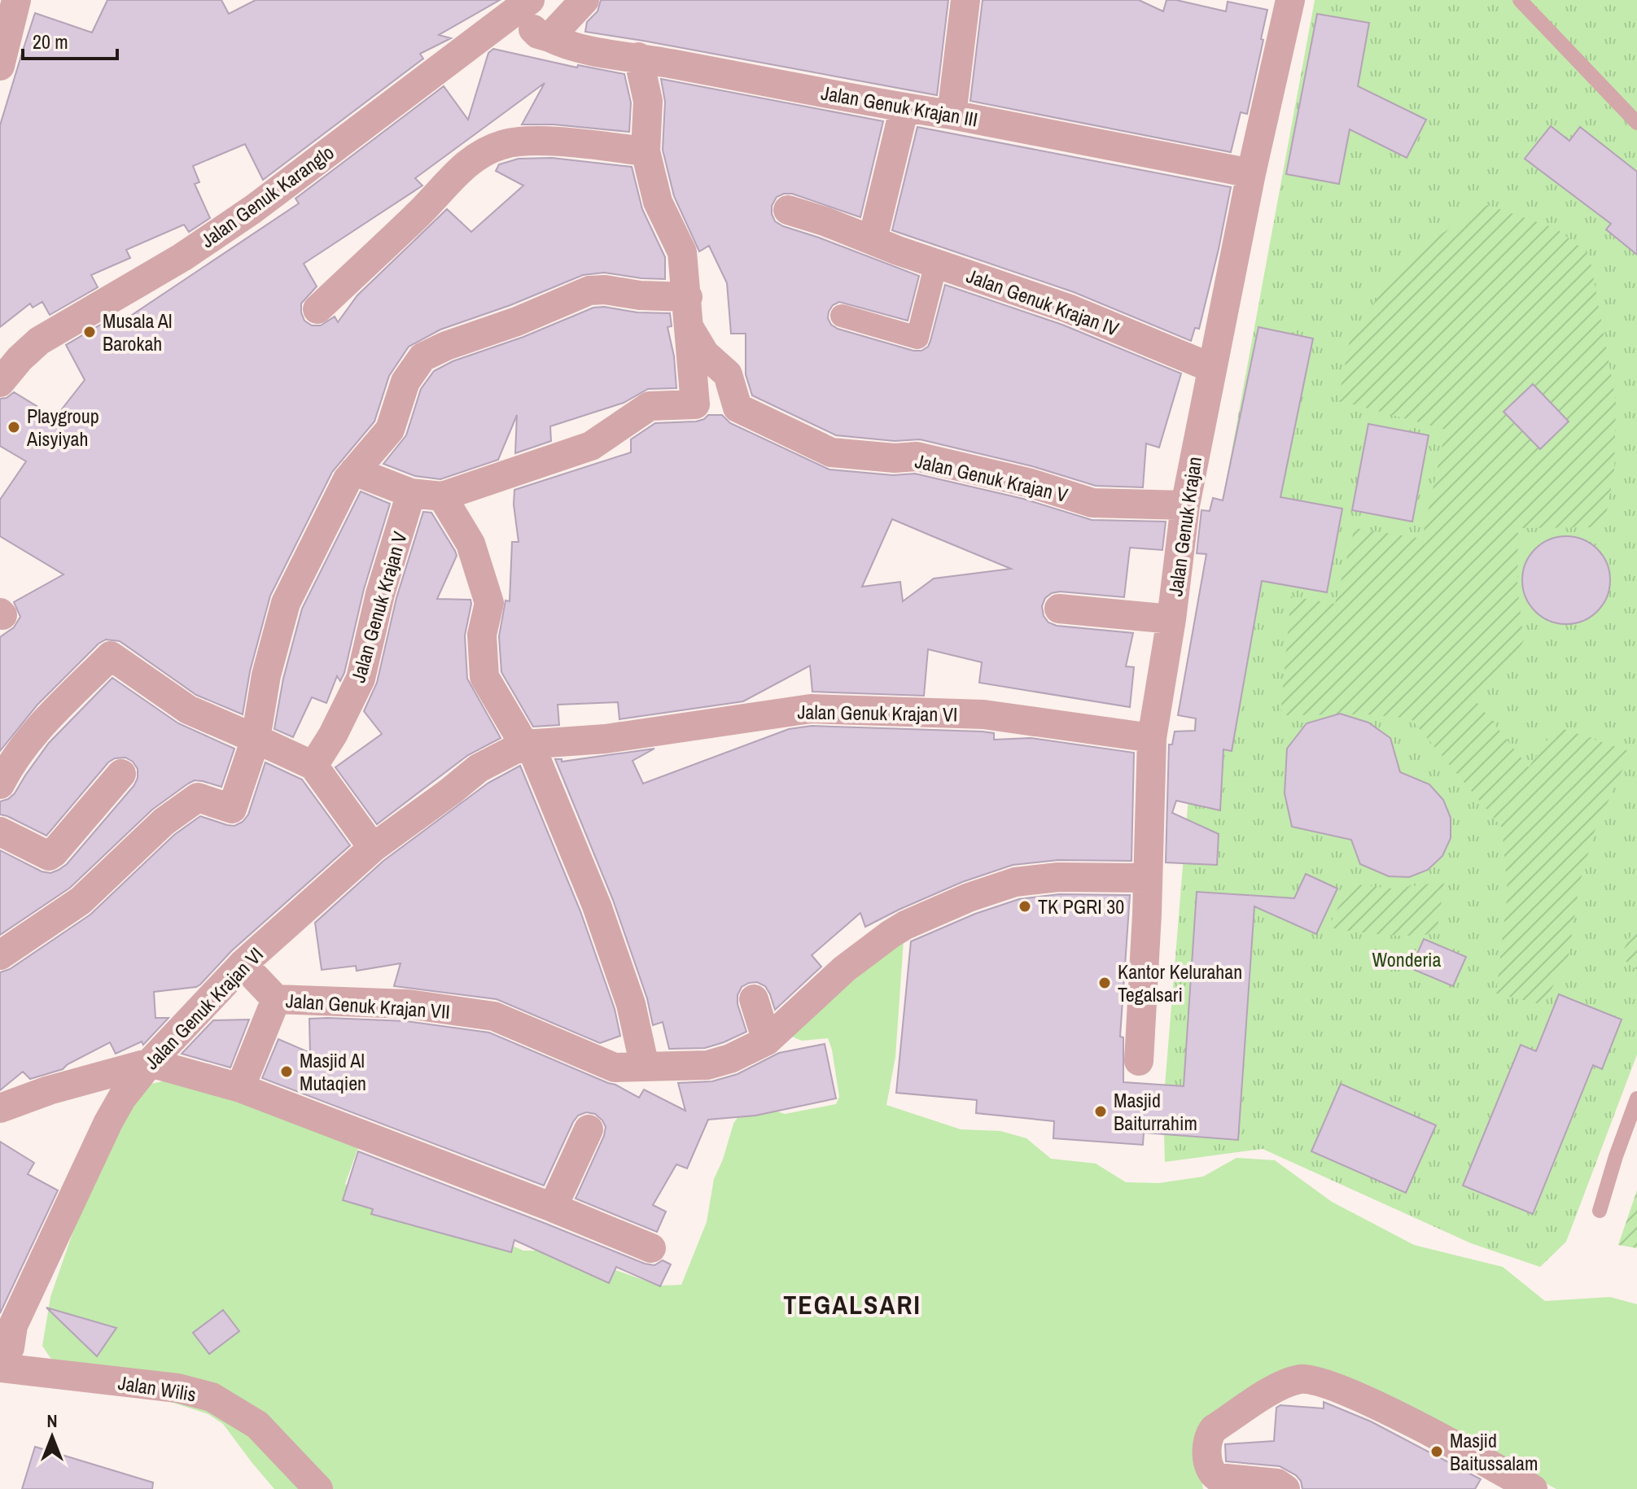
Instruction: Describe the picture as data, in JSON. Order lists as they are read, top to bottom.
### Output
{
  "streets": {
    "street": [
      "Jalan Genuk Krajan III",
      "Jalan Genuk Karanglo",
      "Jalan Genuk Krajan IV",
      "Jalan Genuk Krajan V",
      "Jalan Genuk Krajan",
      "Jalan Genuk Krajan VI",
      "Jalan Genuk Krajan VII",
      "Jalan Wilis"
    ]
  },
  "crossings": [
    ["Jalan Genuk Krajan III", "Jalan Genuk Karanglo"],
    ["Jalan Genuk Krajan III", "Jalan Genuk Krajan"],
    ["Jalan Genuk Krajan IV", "Jalan Genuk Krajan"],
    ["Jalan Genuk Krajan V", "Jalan Genuk Krajan"],
    ["Jalan Genuk Krajan", "Jalan Genuk Krajan VI"],
    ["Jalan Genuk Krajan", "Jalan Genuk Krajan VII"],
    ["Jalan Genuk Krajan VI", "Jalan Genuk Krajan VII"],
    ["Jalan Genuk Krajan VI", "Jalan Wilis"]
  ],
  "districts": ["TEGALSARI"],
  "parks": ["Wonderia"],
  "places": [
    "Musala Al Barokah",
    "Playgroup Aisyiyah",
    "TK PGRI 30",
    "Kantor Kelurahan Tegalsari",
    "Masjid Al Mutaqien",
    "Masjid Baiturrahim",
    "Masjid Baitussalam"
  ],
  "scale_bar": "20 m",
  "north": "top"
}
